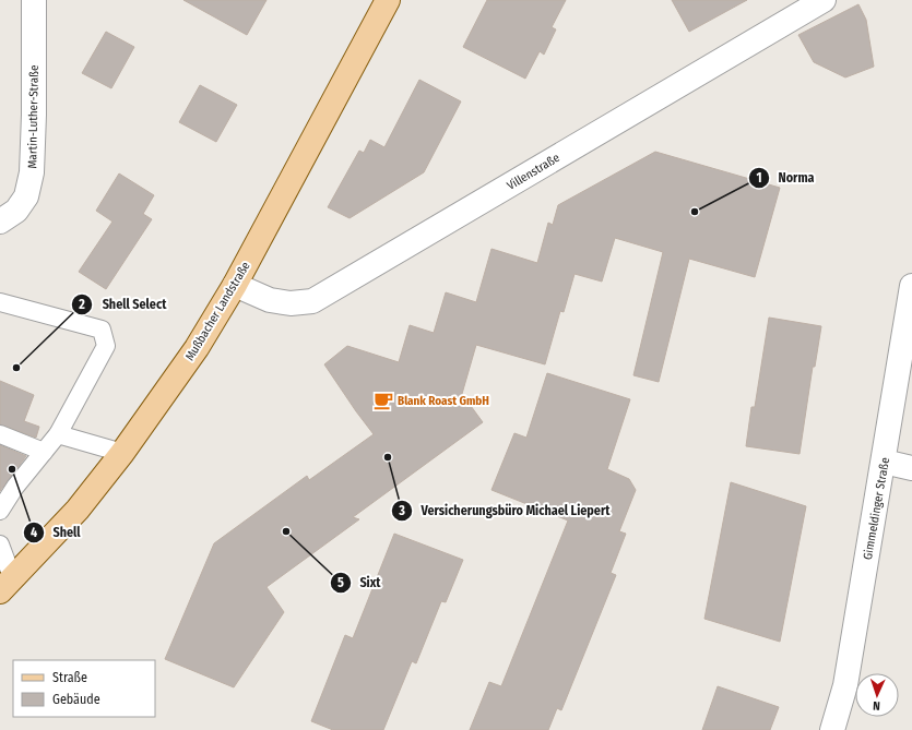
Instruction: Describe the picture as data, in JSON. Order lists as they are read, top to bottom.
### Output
{
  "streets": {
    "main road": ["Mußbacher Landstraße"],
    "street": ["Martin-Luther-Straße", "Villenstraße", "Gimmeldinger Straße"]
  },
  "crossings": [
    ["Villenstraße", "Mußbacher Landstraße"]
  ],
  "places": {
    "other": [
      "Norma",
      "Shell Select",
      "Versicherungsbüro Michael Liepert",
      "Shell",
      "Sixt"
    ],
    "cafe": ["Blank Roast GmbH"]
  },
  "legend": ["Straße", "Gebäude"],
  "north": "bottom"
}
